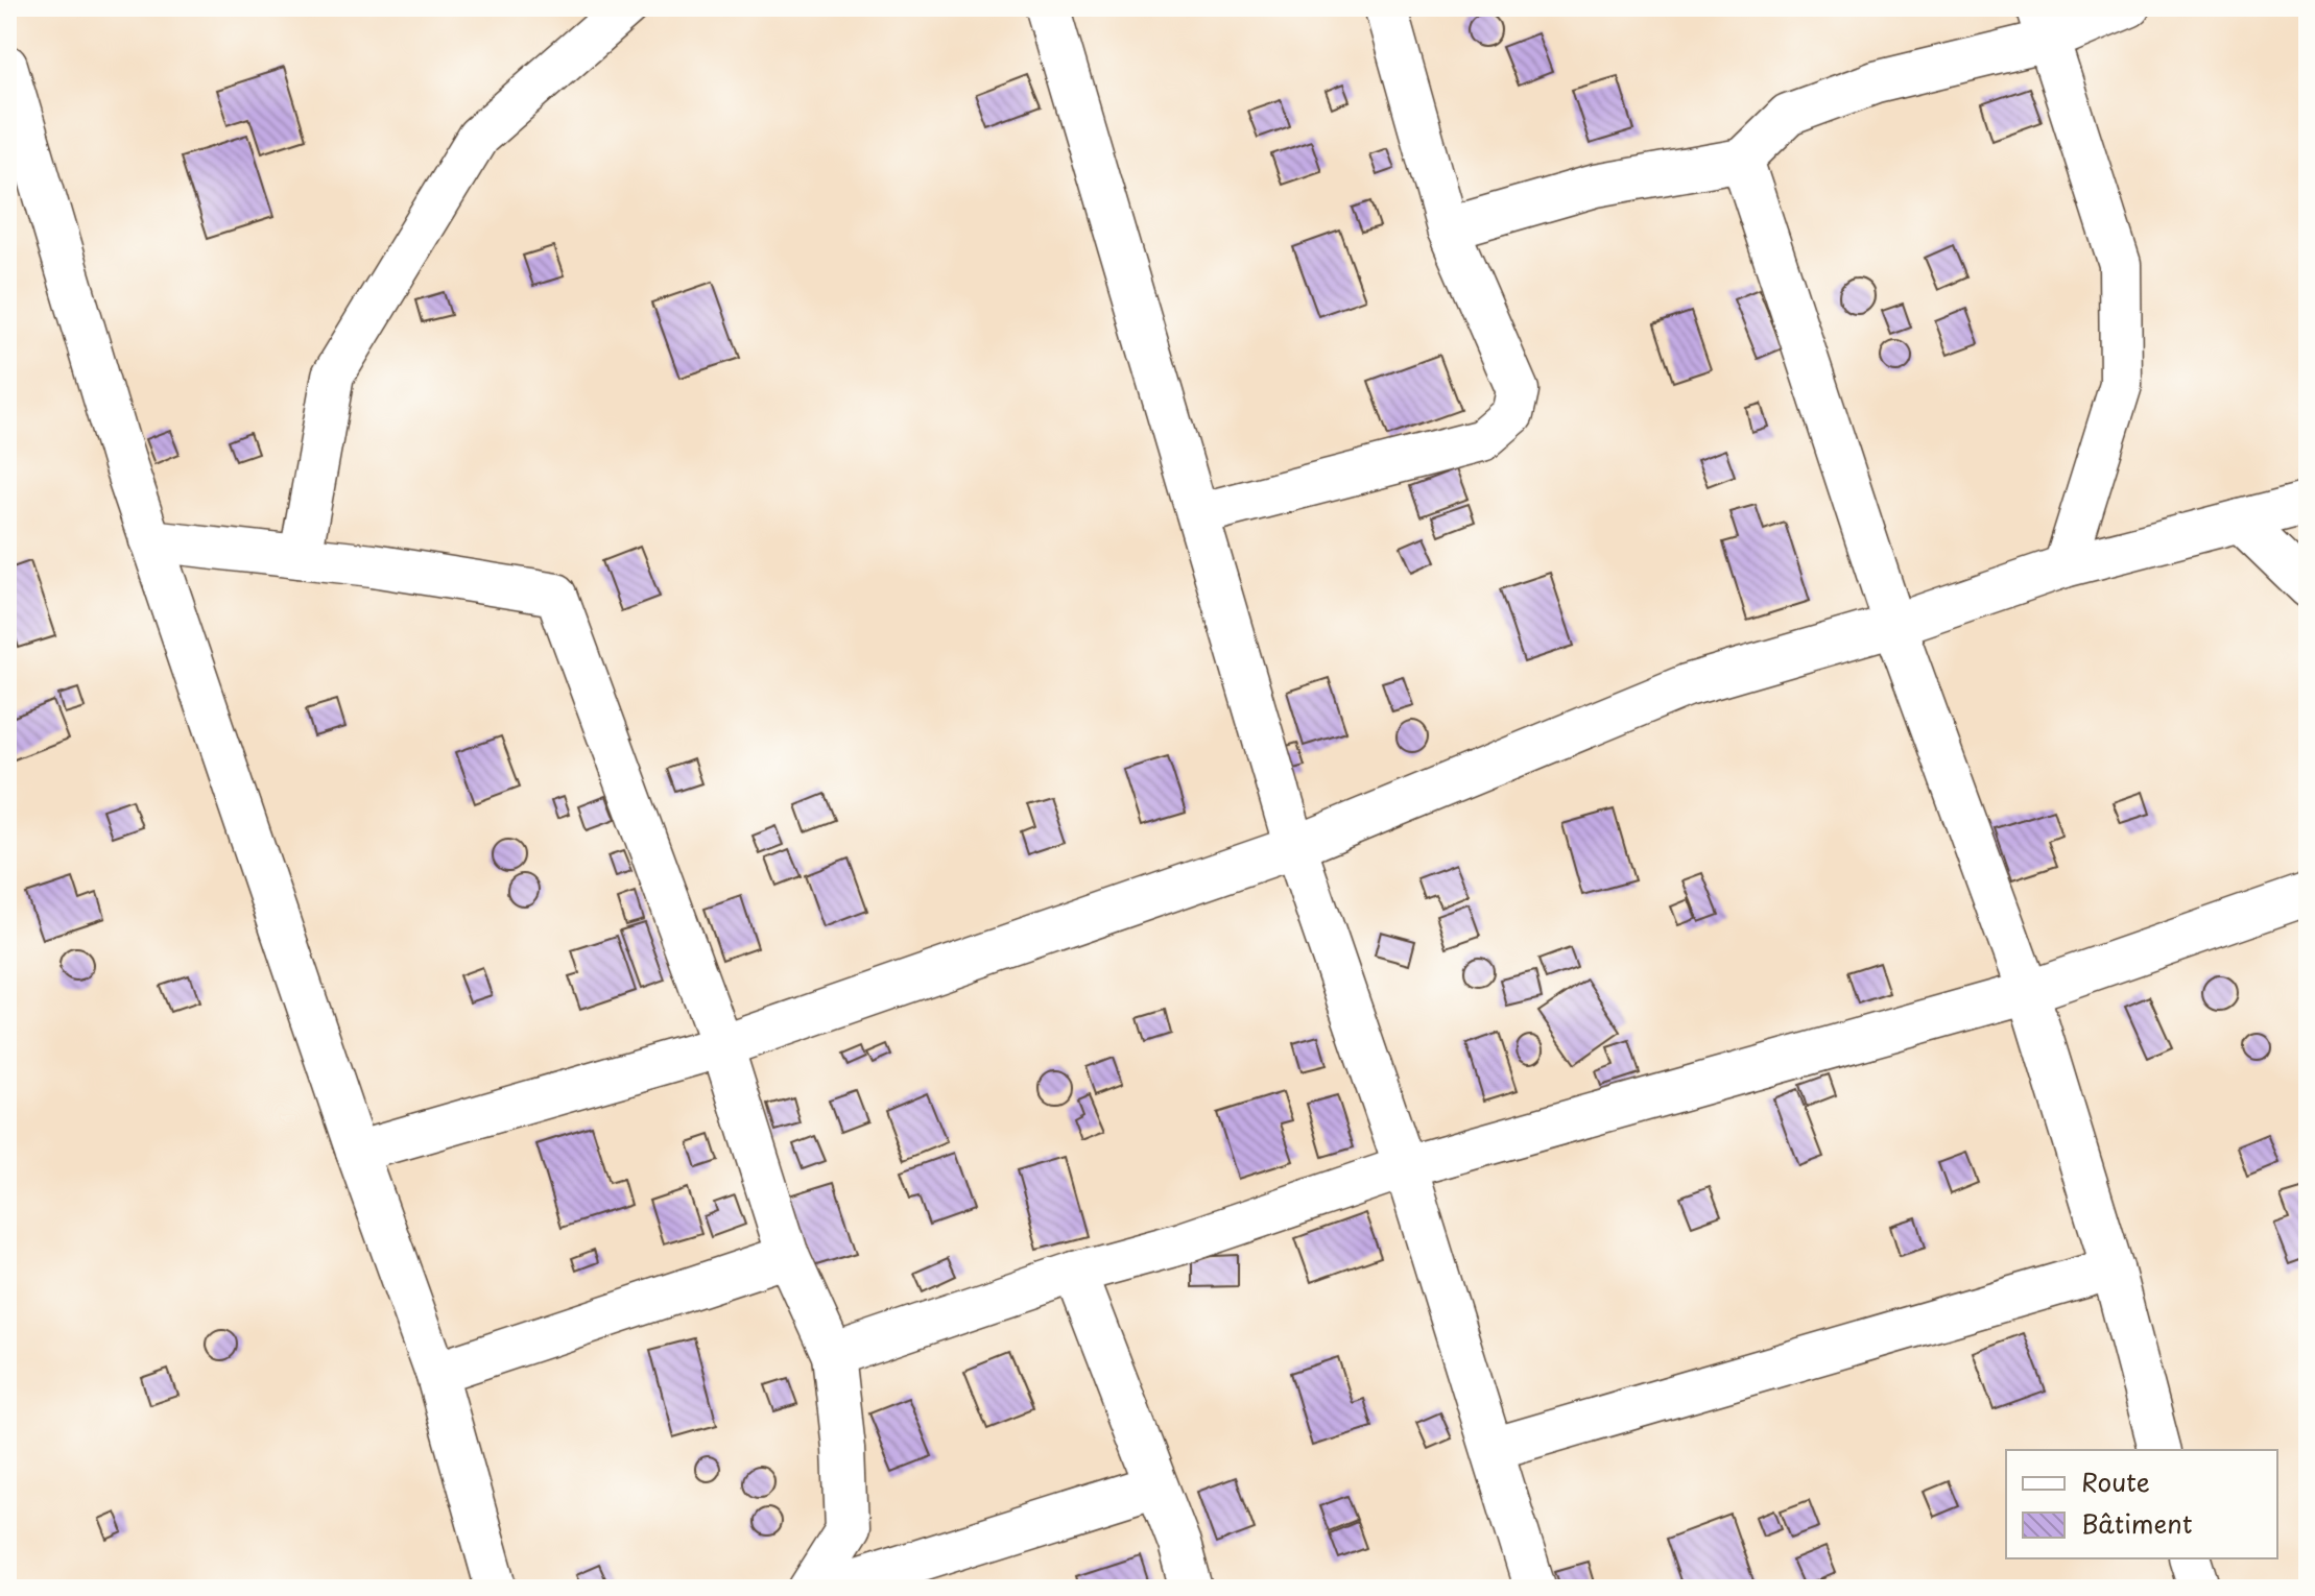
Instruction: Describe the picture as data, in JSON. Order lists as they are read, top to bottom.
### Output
{
  "legend": ["Route", "Bâtiment"]
}
